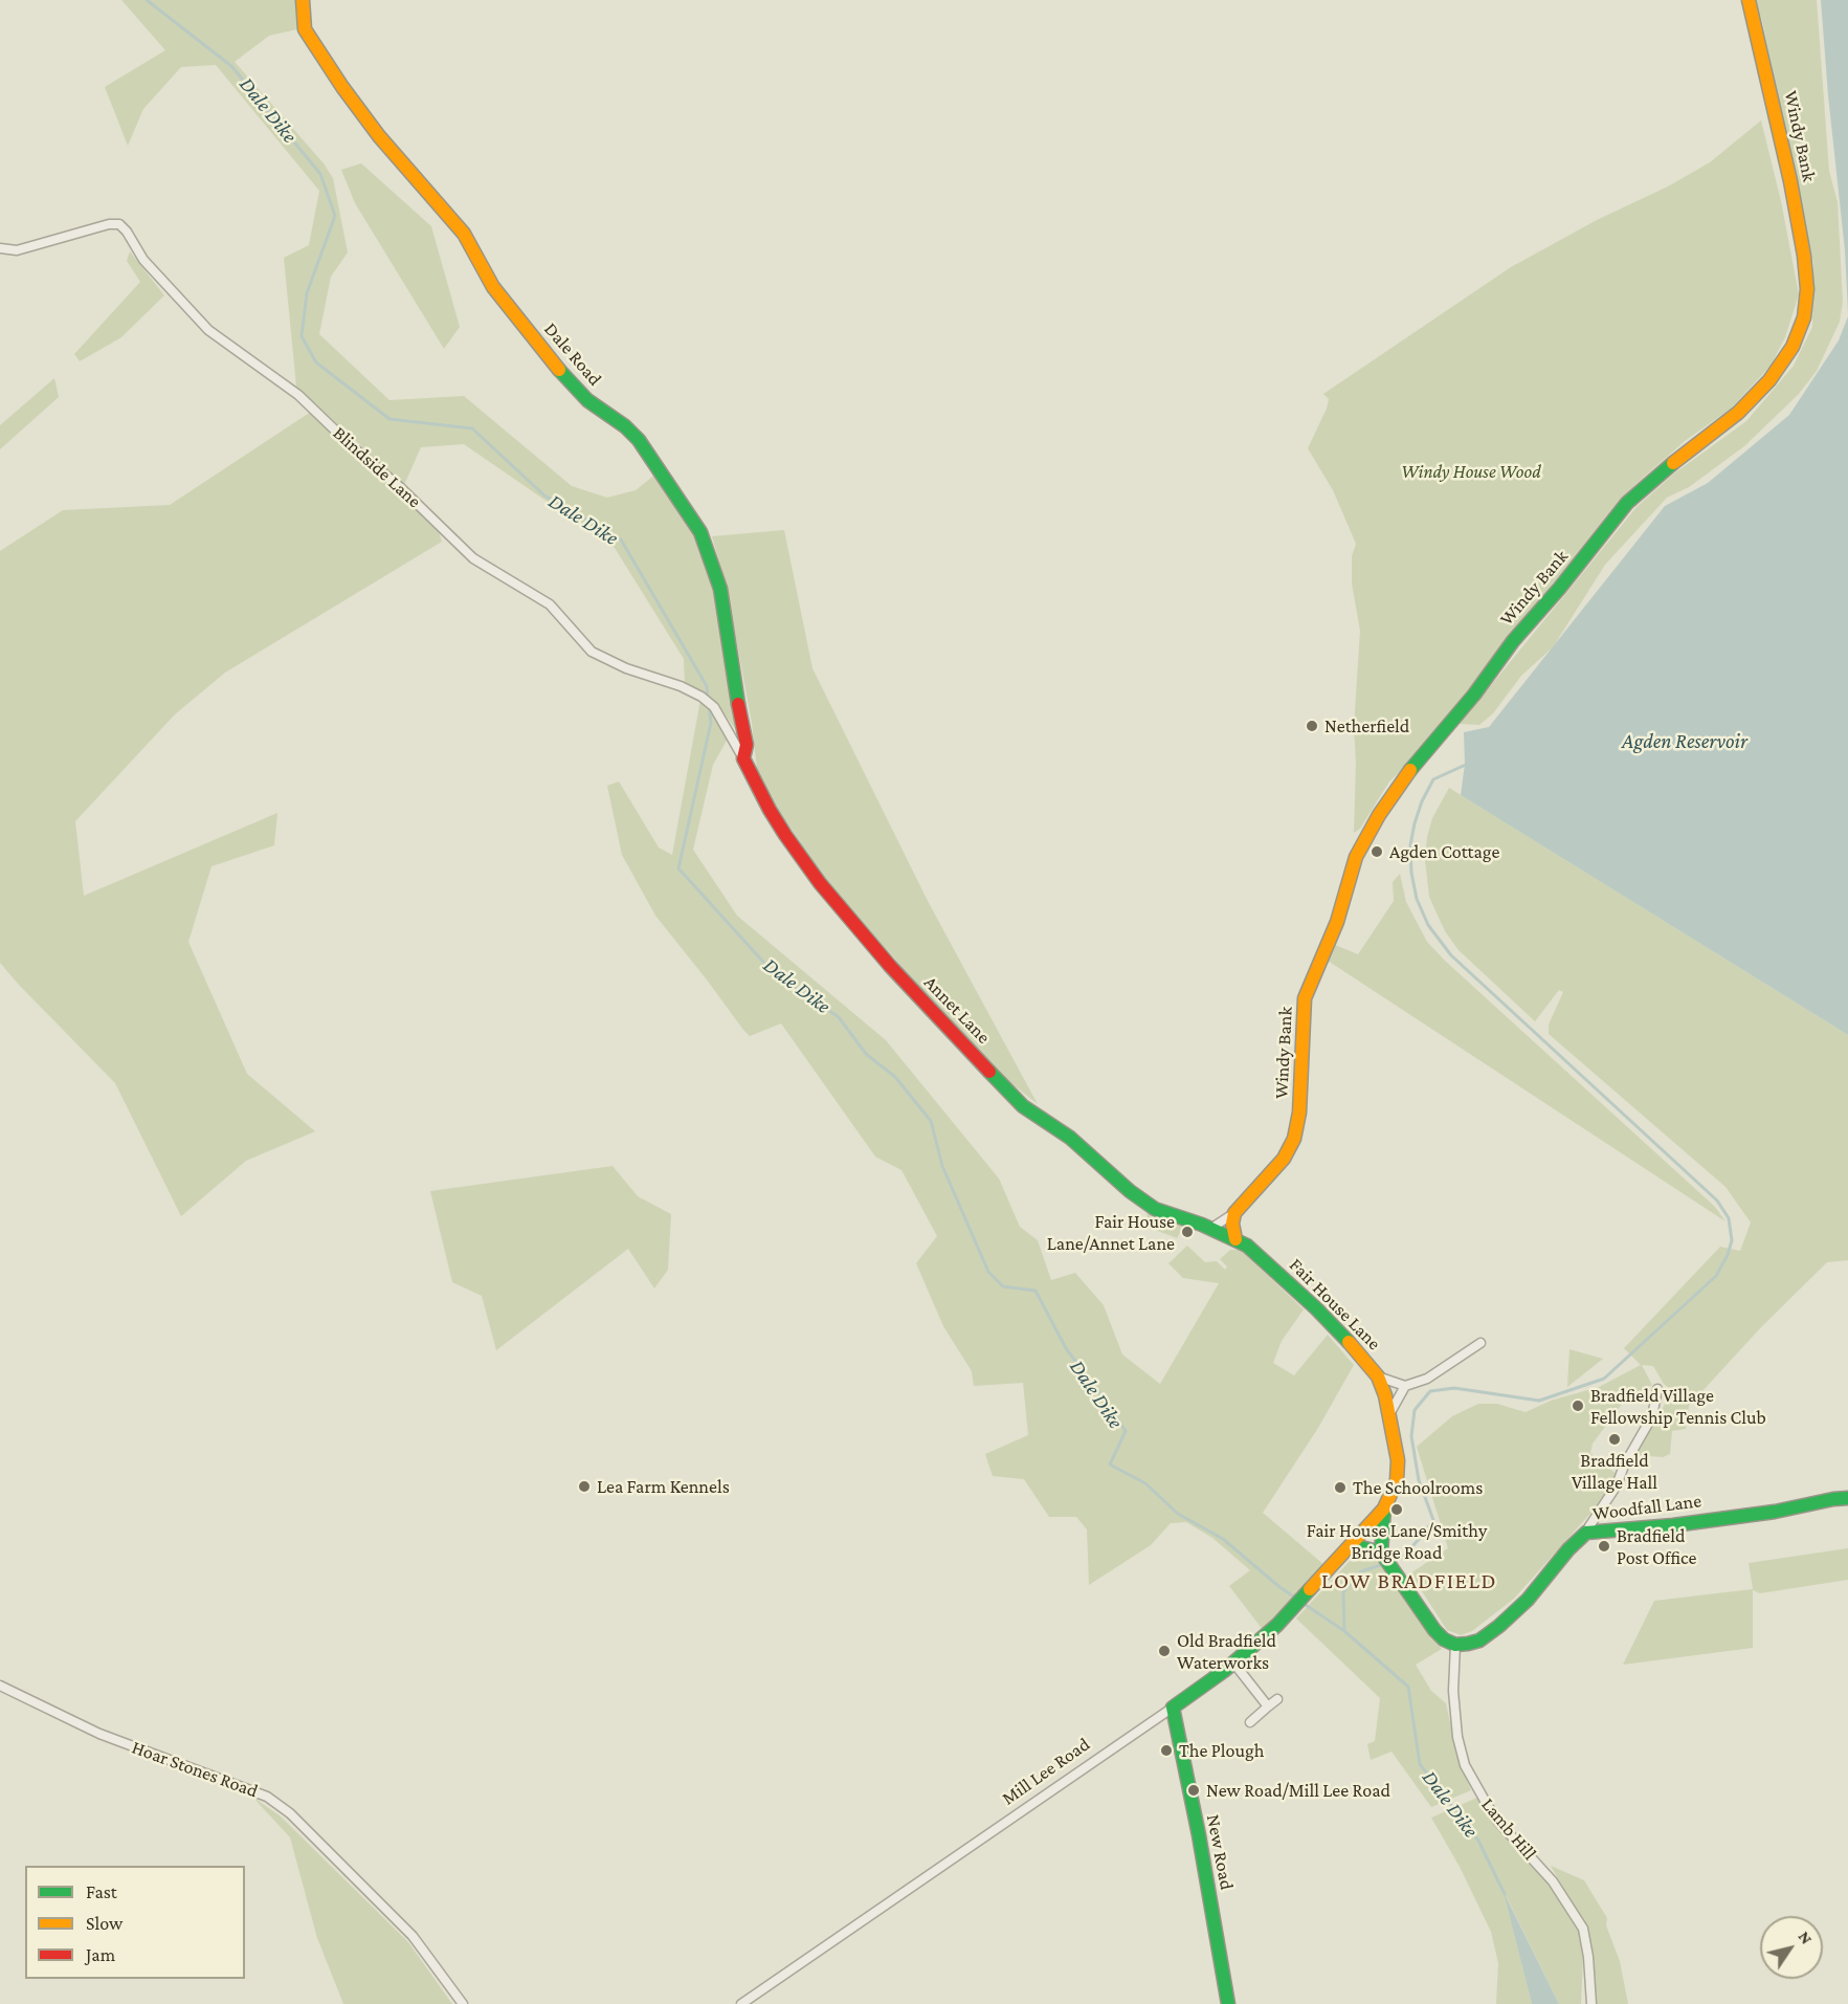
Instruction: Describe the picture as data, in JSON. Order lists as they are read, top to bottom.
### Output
{
  "streets": {
    "street": [
      "Windy Bank",
      "Dale Road",
      "Blindside Lane",
      "Annet Lane",
      "Fair House Lane",
      "Woodfall Lane",
      "Hoar Stones Road",
      "Mill Lee Road",
      "Lamb Hill",
      "New Road"
    ]
  },
  "crossings": [
    ["Windy Bank", "Annet Lane"],
    ["Windy Bank", "Fair House Lane"],
    ["Dale Road", "Blindside Lane"],
    ["Dale Road", "Annet Lane"],
    ["Blindside Lane", "Annet Lane"],
    ["Annet Lane", "Fair House Lane"],
    ["Fair House Lane", "Mill Lee Road"],
    ["Woodfall Lane", "Lamb Hill"],
    ["Mill Lee Road", "New Road"]
  ],
  "districts": ["LOW BRADFIELD"],
  "water": ["Dale Dike", "Agden Reservoir"],
  "parks": ["Windy House Wood"],
  "places": [
    "Netherfield",
    "Agden Cottage",
    "Fair House Lane/Annet Lane",
    "Bradfield Village Fellowship Tennis Club",
    "Bradfield Village Hall",
    "Lea Farm Kennels",
    "The Schoolrooms",
    "Fair House Lane/Smithy Bridge Road",
    "Bradfield Post Office",
    "Old Bradfield Waterworks",
    "The Plough",
    "New Road/Mill Lee Road"
  ],
  "legend": ["Fast", "Slow", "Jam"],
  "north": "top right"
}
